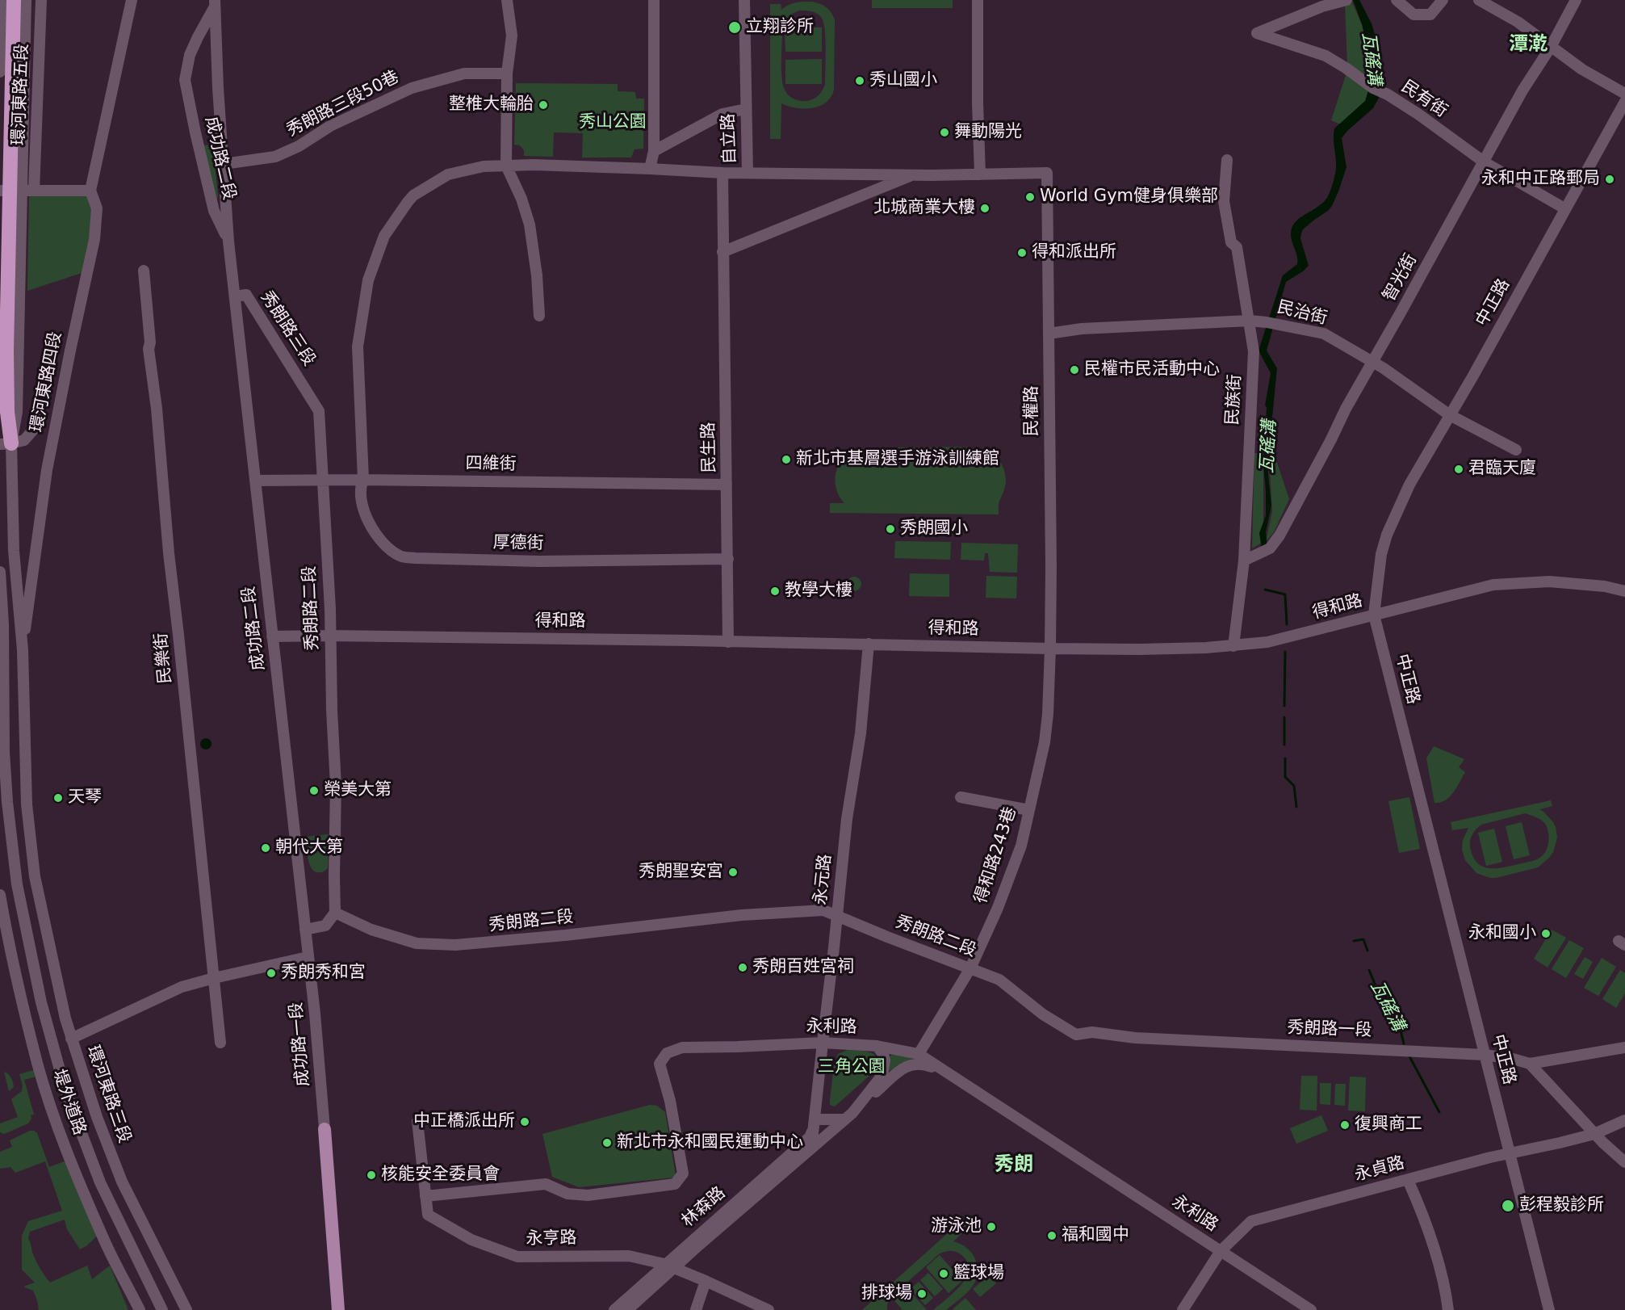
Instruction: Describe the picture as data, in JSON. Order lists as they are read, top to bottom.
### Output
{
  "streets": {
    "street": [
      "環河東路五段",
      "民有街",
      "秀朗路三段50巷",
      "自立路",
      "成功路二段",
      "智光街",
      "中正路",
      "民治街",
      "秀朗路三段",
      "環河東路四段",
      "民族街",
      "民權路",
      "民生路",
      "四維街",
      "厚德街",
      "得和路",
      "秀朗路二段",
      "民樂街",
      "得和路243巷",
      "永元路",
      "永利路",
      "秀朗路一段",
      "成功路一段",
      "環河東路三段",
      "堤外道路",
      "永貞路",
      "林森路",
      "永亨路"
    ]
  },
  "crossings": [
    ["民有街", "智光街"],
    ["民有街", "中正路"],
    ["秀朗路三段50巷", "秀朗路三段"],
    ["自立路", "民生路"],
    ["自立路", "厚德街"],
    ["成功路二段", "秀朗路三段"],
    ["成功路二段", "四維街"],
    ["成功路二段", "得和路"],
    ["成功路二段", "成功路一段"],
    ["智光街", "民治街"],
    ["智光街", "民族街"],
    ["中正路", "民治街"],
    ["中正路", "得和路"],
    ["中正路", "秀朗路一段"],
    ["中正路", "永貞路"],
    ["民治街", "民族街"],
    ["民治街", "民權路"],
    ["秀朗路三段", "四維街"],
    ["秀朗路三段", "秀朗路二段"],
    ["環河東路四段", "環河東路三段"],
    ["民族街", "得和路"],
    ["民權路", "得和路"],
    ["民權路", "得和路243巷"],
    ["民生路", "四維街"],
    ["民生路", "厚德街"],
    ["民生路", "得和路"],
    ["四維街", "厚德街"],
    ["四維街", "秀朗路二段"],
    ["得和路", "秀朗路二段"],
    ["得和路", "得和路243巷"],
    ["得和路", "永元路"],
    ["秀朗路二段", "得和路243巷"],
    ["秀朗路二段", "永元路"],
    ["秀朗路二段", "秀朗路一段"],
    ["得和路243巷", "永利路"],
    ["永元路", "永利路"],
    ["永元路", "林森路"],
    ["永利路", "永貞路"],
    ["永利路", "林森路"],
    ["永利路", "永亨路"],
    ["林森路", "永亨路"]
  ],
  "districts": ["潭漧", "秀朗"],
  "water": ["瓦磘溝"],
  "parks": ["秀山公園", "三角公園"],
  "places": [
    "立翔診所",
    "秀山國小",
    "整椎大輪胎",
    "舞動陽光",
    "永和中正路郵局",
    "World Gym健身俱樂部",
    "北城商業大樓",
    "得和派出所",
    "民權市民活動中心",
    "新北市基層選手游泳訓練館",
    "君臨天廈",
    "秀朗國小",
    "教學大樓",
    "榮美大第",
    "天琴",
    "朝代大第",
    "秀朗聖安宮",
    "永和國小",
    "秀朗百姓宮祠",
    "秀朗秀和宮",
    "中正橋派出所",
    "復興商工",
    "新北市永和國民運動中心",
    "核能安全委員會",
    "彭程毅診所",
    "游泳池",
    "福和國中",
    "籃球場",
    "排球場"
  ]
}
